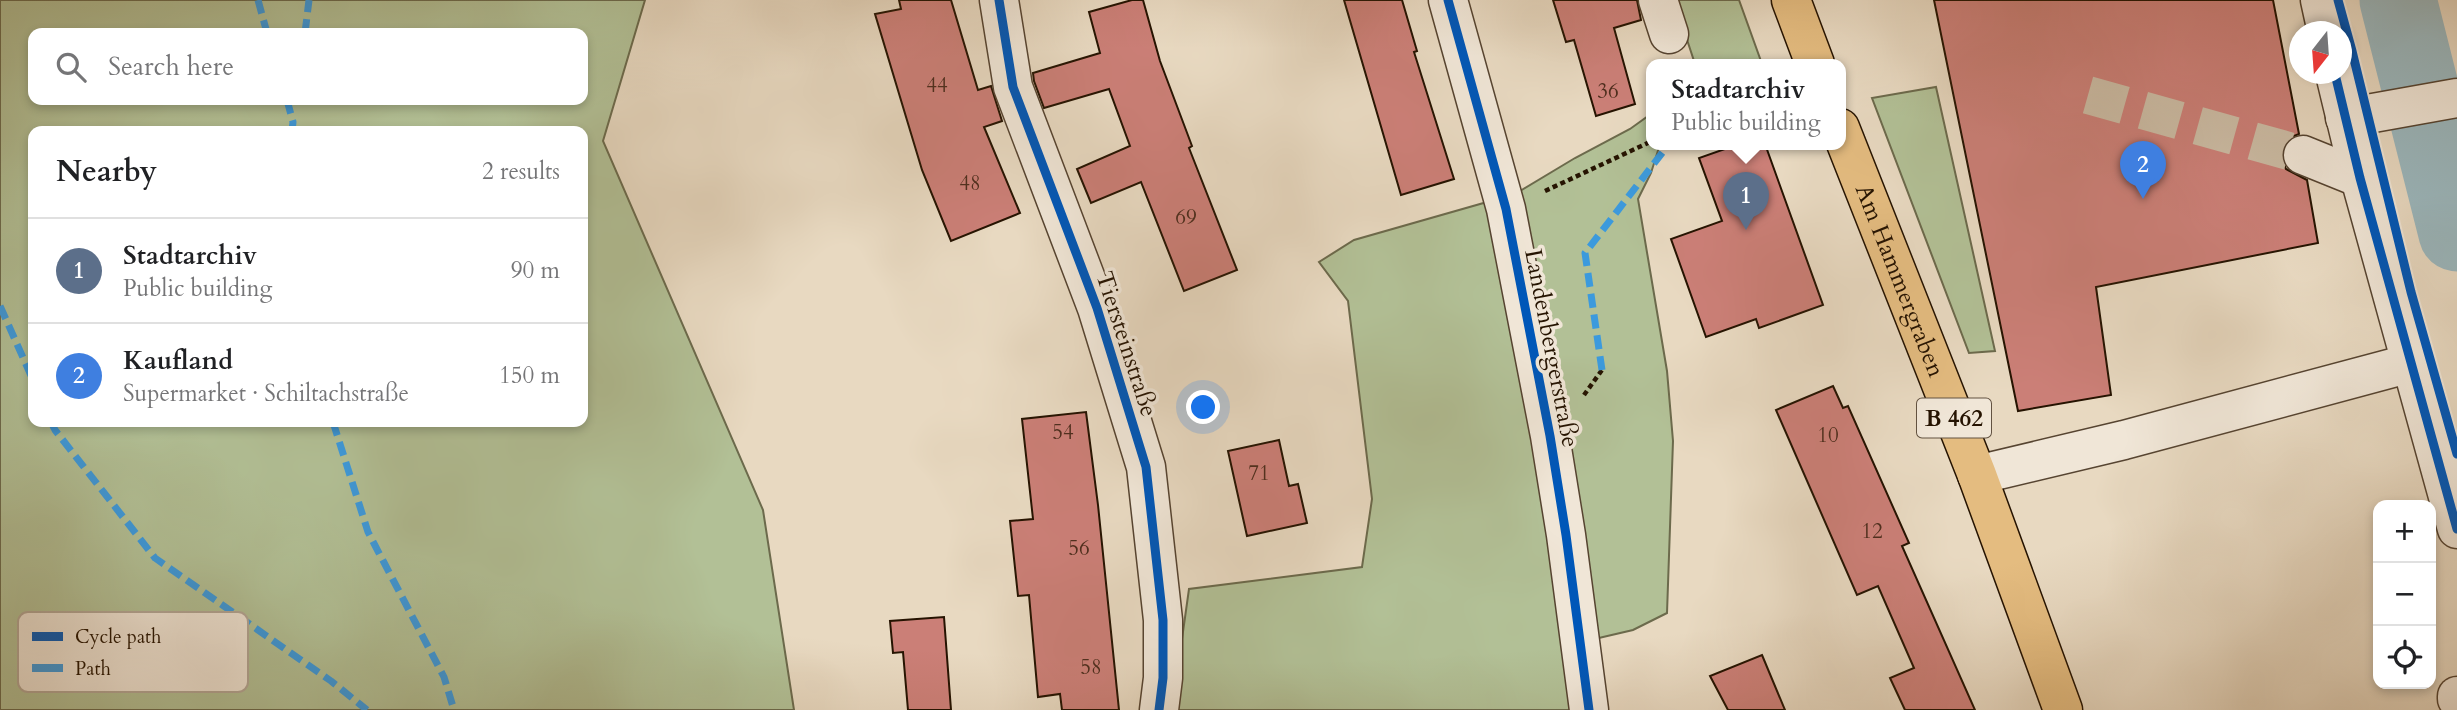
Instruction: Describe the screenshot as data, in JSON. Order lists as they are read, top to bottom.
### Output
{
  "streets": {
    "main road": ["Am Hammergraben", "B 462"],
    "street": ["Tiersteinstraße", "Landenbergerstraße"]
  },
  "house_numbers": [
    "44",
    "36",
    "48",
    "69",
    "54",
    "10",
    "71",
    "12",
    "56",
    "58"
  ],
  "legend": ["Cycle path", "Path"],
  "north": "bottom",
  "page": {
    "search": "Search here",
    "popup": ["Stadtarchiv", "Public building"],
    "heading": ["Nearby", "2 results"],
    "pins": ["2", "1"],
    "list": [
      {
        "mark": "1",
        "name": "Stadtarchiv",
        "note": "Public building",
        "value": "90 m"
      },
      {
        "mark": "2",
        "name": "Kaufland",
        "note": "Supermarket · Schiltachstraße",
        "value": "150 m"
      }
    ],
    "map_buttons": ["+", "−"]
  }
}
